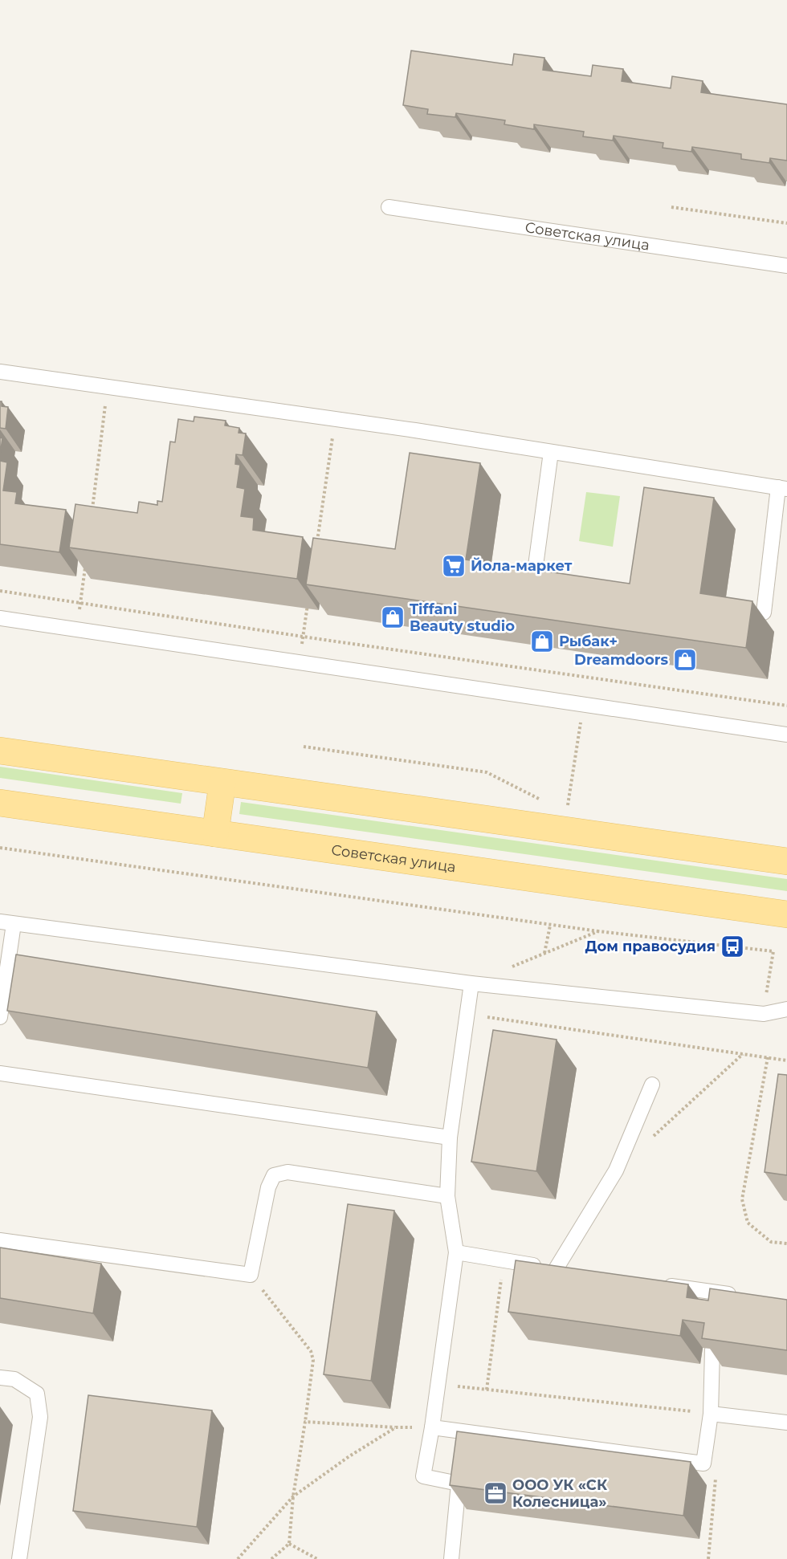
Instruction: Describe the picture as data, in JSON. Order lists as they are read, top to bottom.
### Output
{
  "streets": {
    "main road": ["Советская улица"]
  },
  "places": {
    "supermarket": ["Йола-маркет"],
    "shop": ["Tiffani Beauty studio", "Рыбак+", "Dreamdoors"],
    "bus stop": ["Дом правосудия"],
    "office": ["ООО УК «СК Колесница»"]
  }
}
